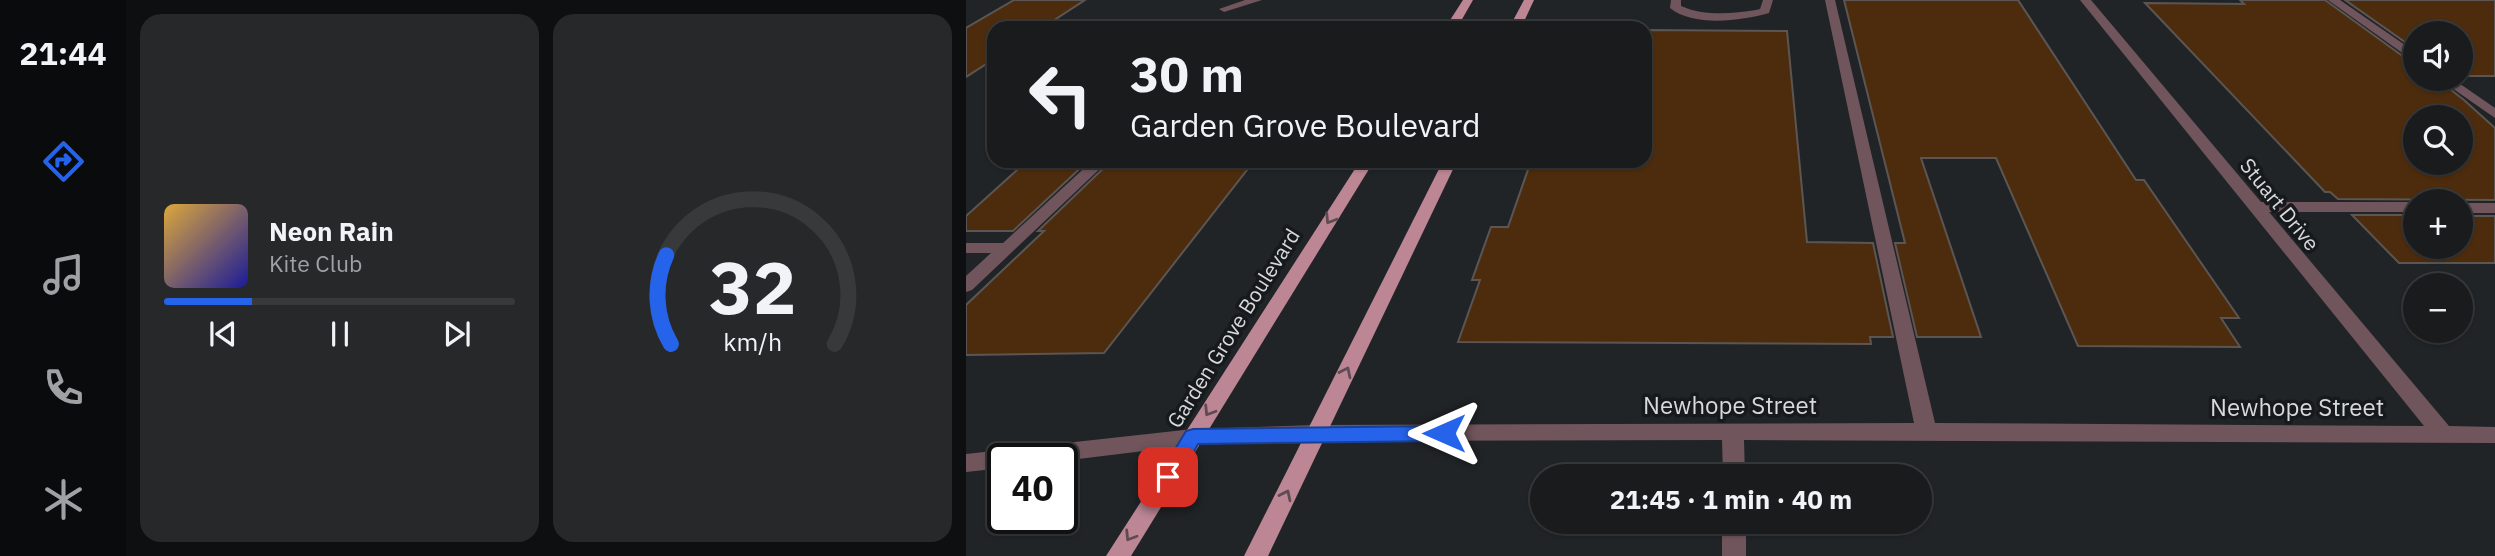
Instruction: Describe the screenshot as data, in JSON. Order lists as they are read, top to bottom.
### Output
{
  "streets": {
    "main road": ["Garden Grove Boulevard"],
    "street": ["Stuart Drive", "Newhope Street"]
  },
  "crossings": [
    ["Stuart Drive", "Newhope Street"],
    ["Garden Grove Boulevard", "Newhope Street"]
  ],
  "page": {
    "tabs": "21:44",
    "map_buttons": ["+", "−"],
    "turn": ["30 m", "Garden Grove Boulevard"],
    "song": ["Neon Rain", "Kite Club"],
    "limit": "40",
    "trip": "21:45 · 1 min · 40 m",
    "gauge": ["32", "km/h"]
  }
}
